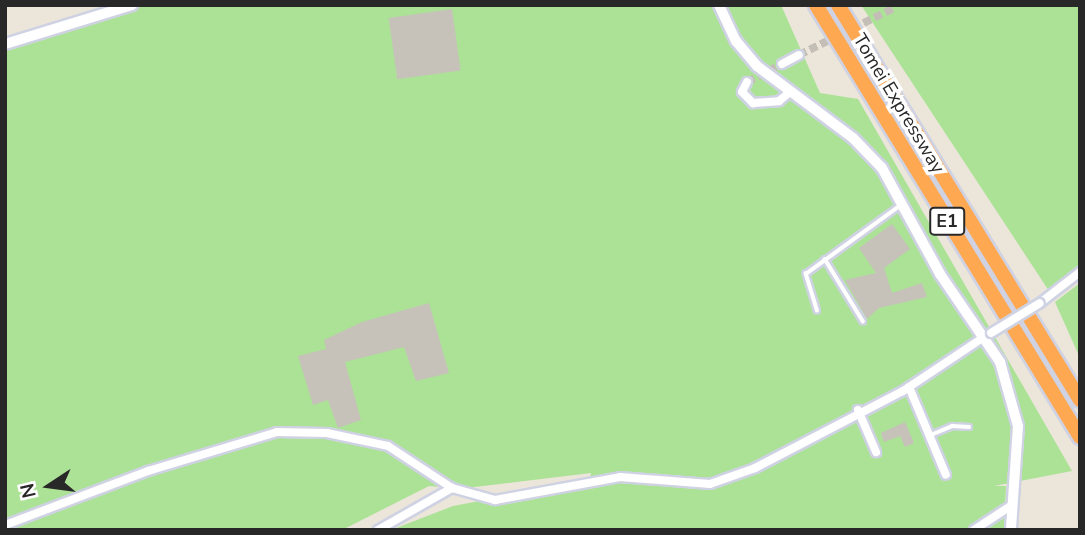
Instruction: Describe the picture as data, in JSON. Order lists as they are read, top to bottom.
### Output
{
  "streets": {
    "highway": ["Tomei Expressway", "E1"]
  },
  "north": "left"
}
